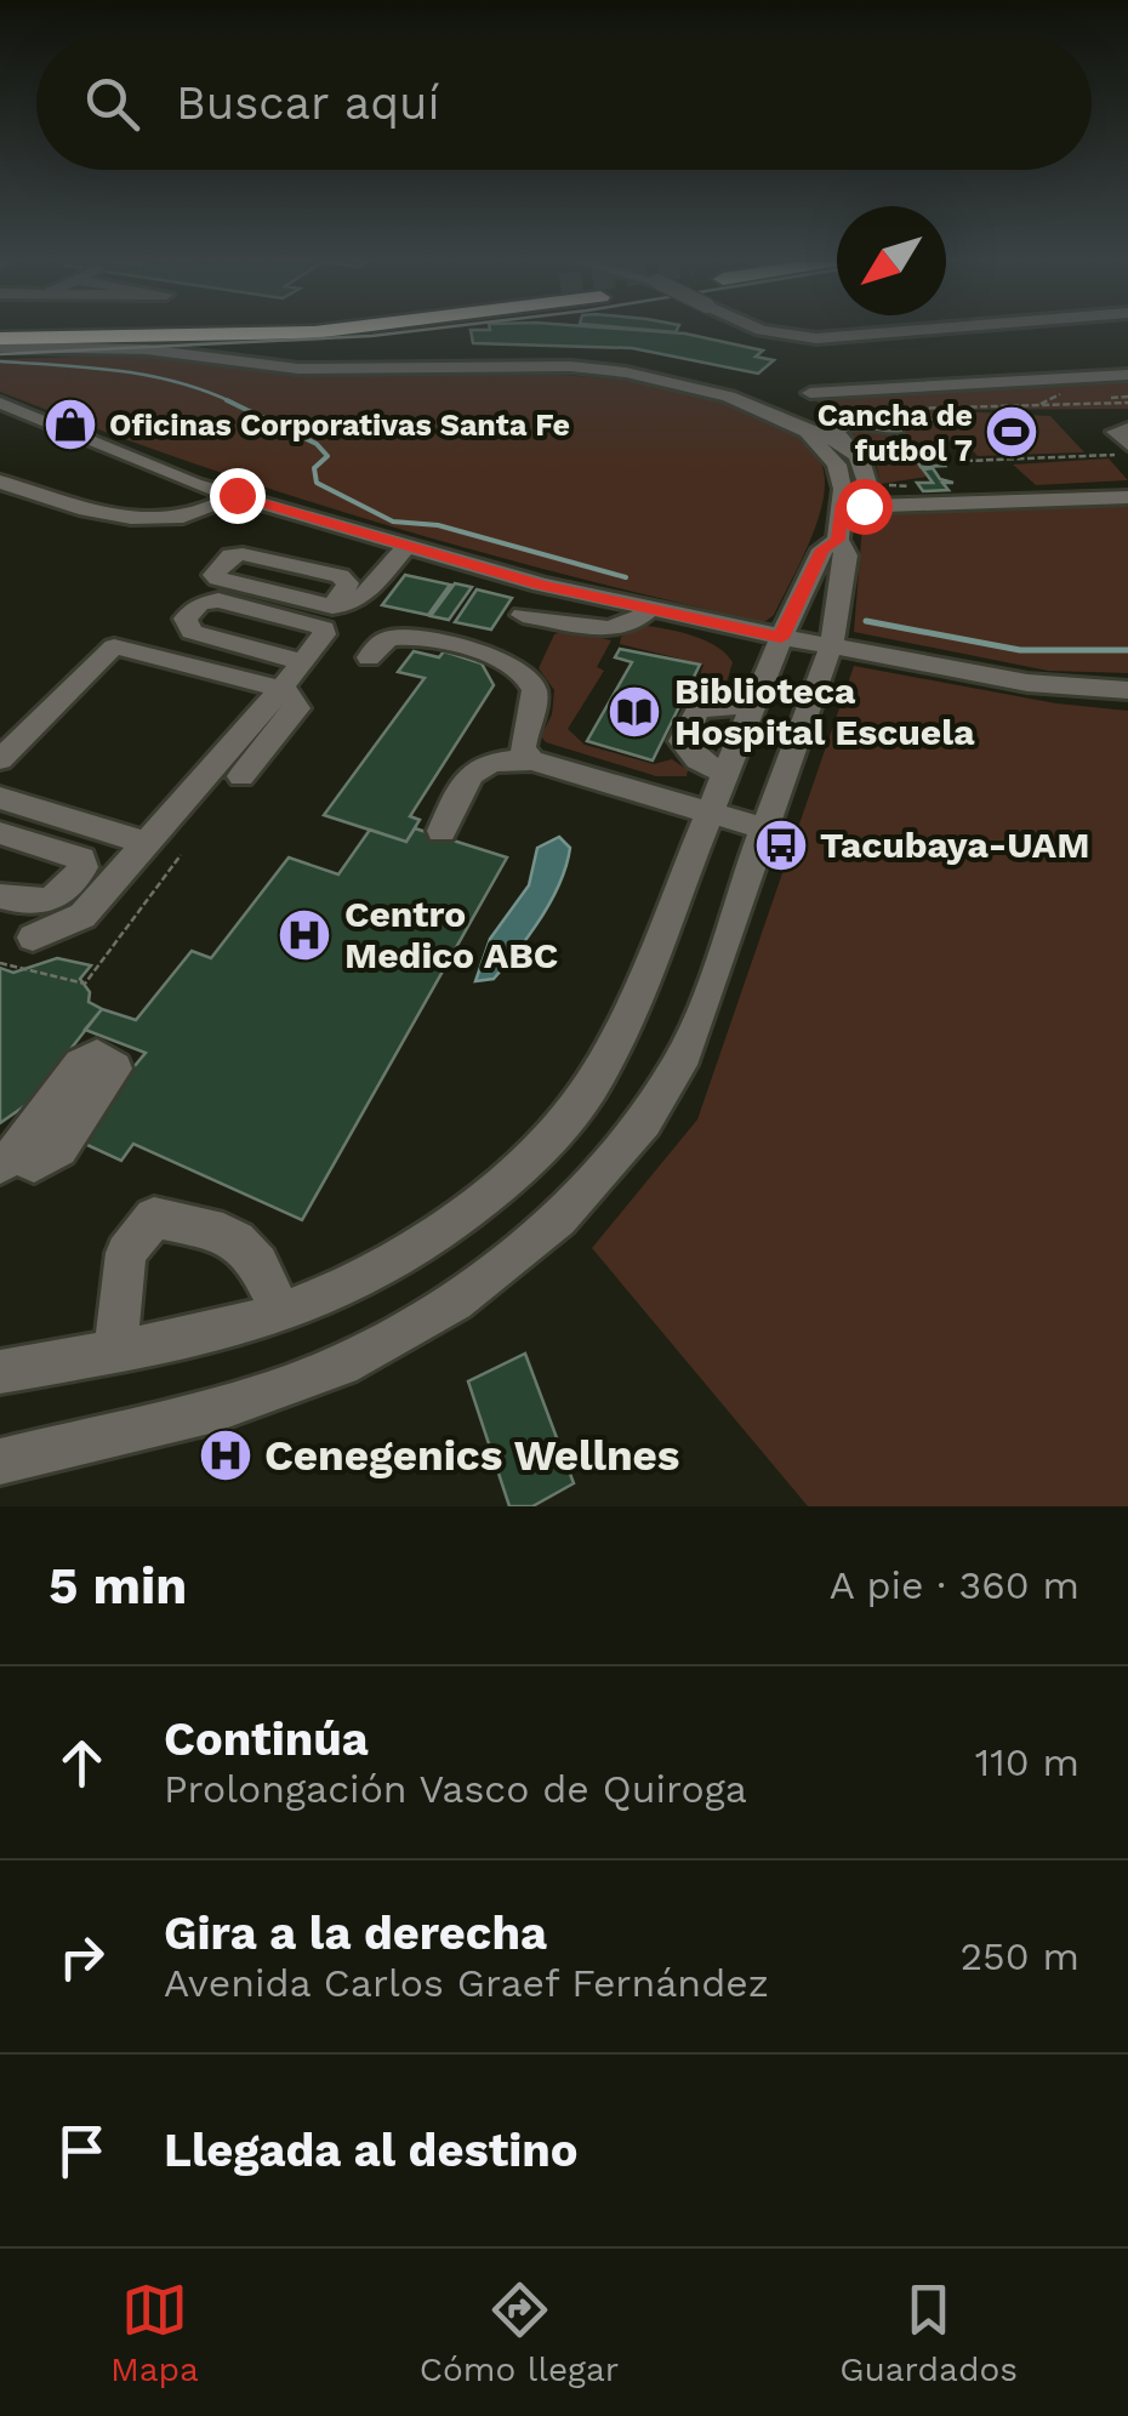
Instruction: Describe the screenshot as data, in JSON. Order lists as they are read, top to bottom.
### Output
{
  "places": {
    "shop": ["Oficinas Corporativas Santa Fe"],
    "sports": ["Cancha de futbol 7"],
    "library": ["Biblioteca Hospital Escuela"],
    "bus stop": ["Tacubaya-UAM"],
    "hospital": ["Centro Medico ABC", "Cenegenics Wellnes"]
  },
  "north": "bottom left",
  "page": {
    "search": "Buscar aquí",
    "heading": ["5 min", "A pie · 360 m"],
    "list": [
      ["Continúa", "Prolongación Vasco de Quiroga", "110 m"],
      ["Gira a la derecha", "Avenida Carlos Graef Fernández", "250 m"],
      "Llegada al destino"
    ],
    "nav": ["Mapa", "Cómo llegar", "Guardados"]
  }
}
